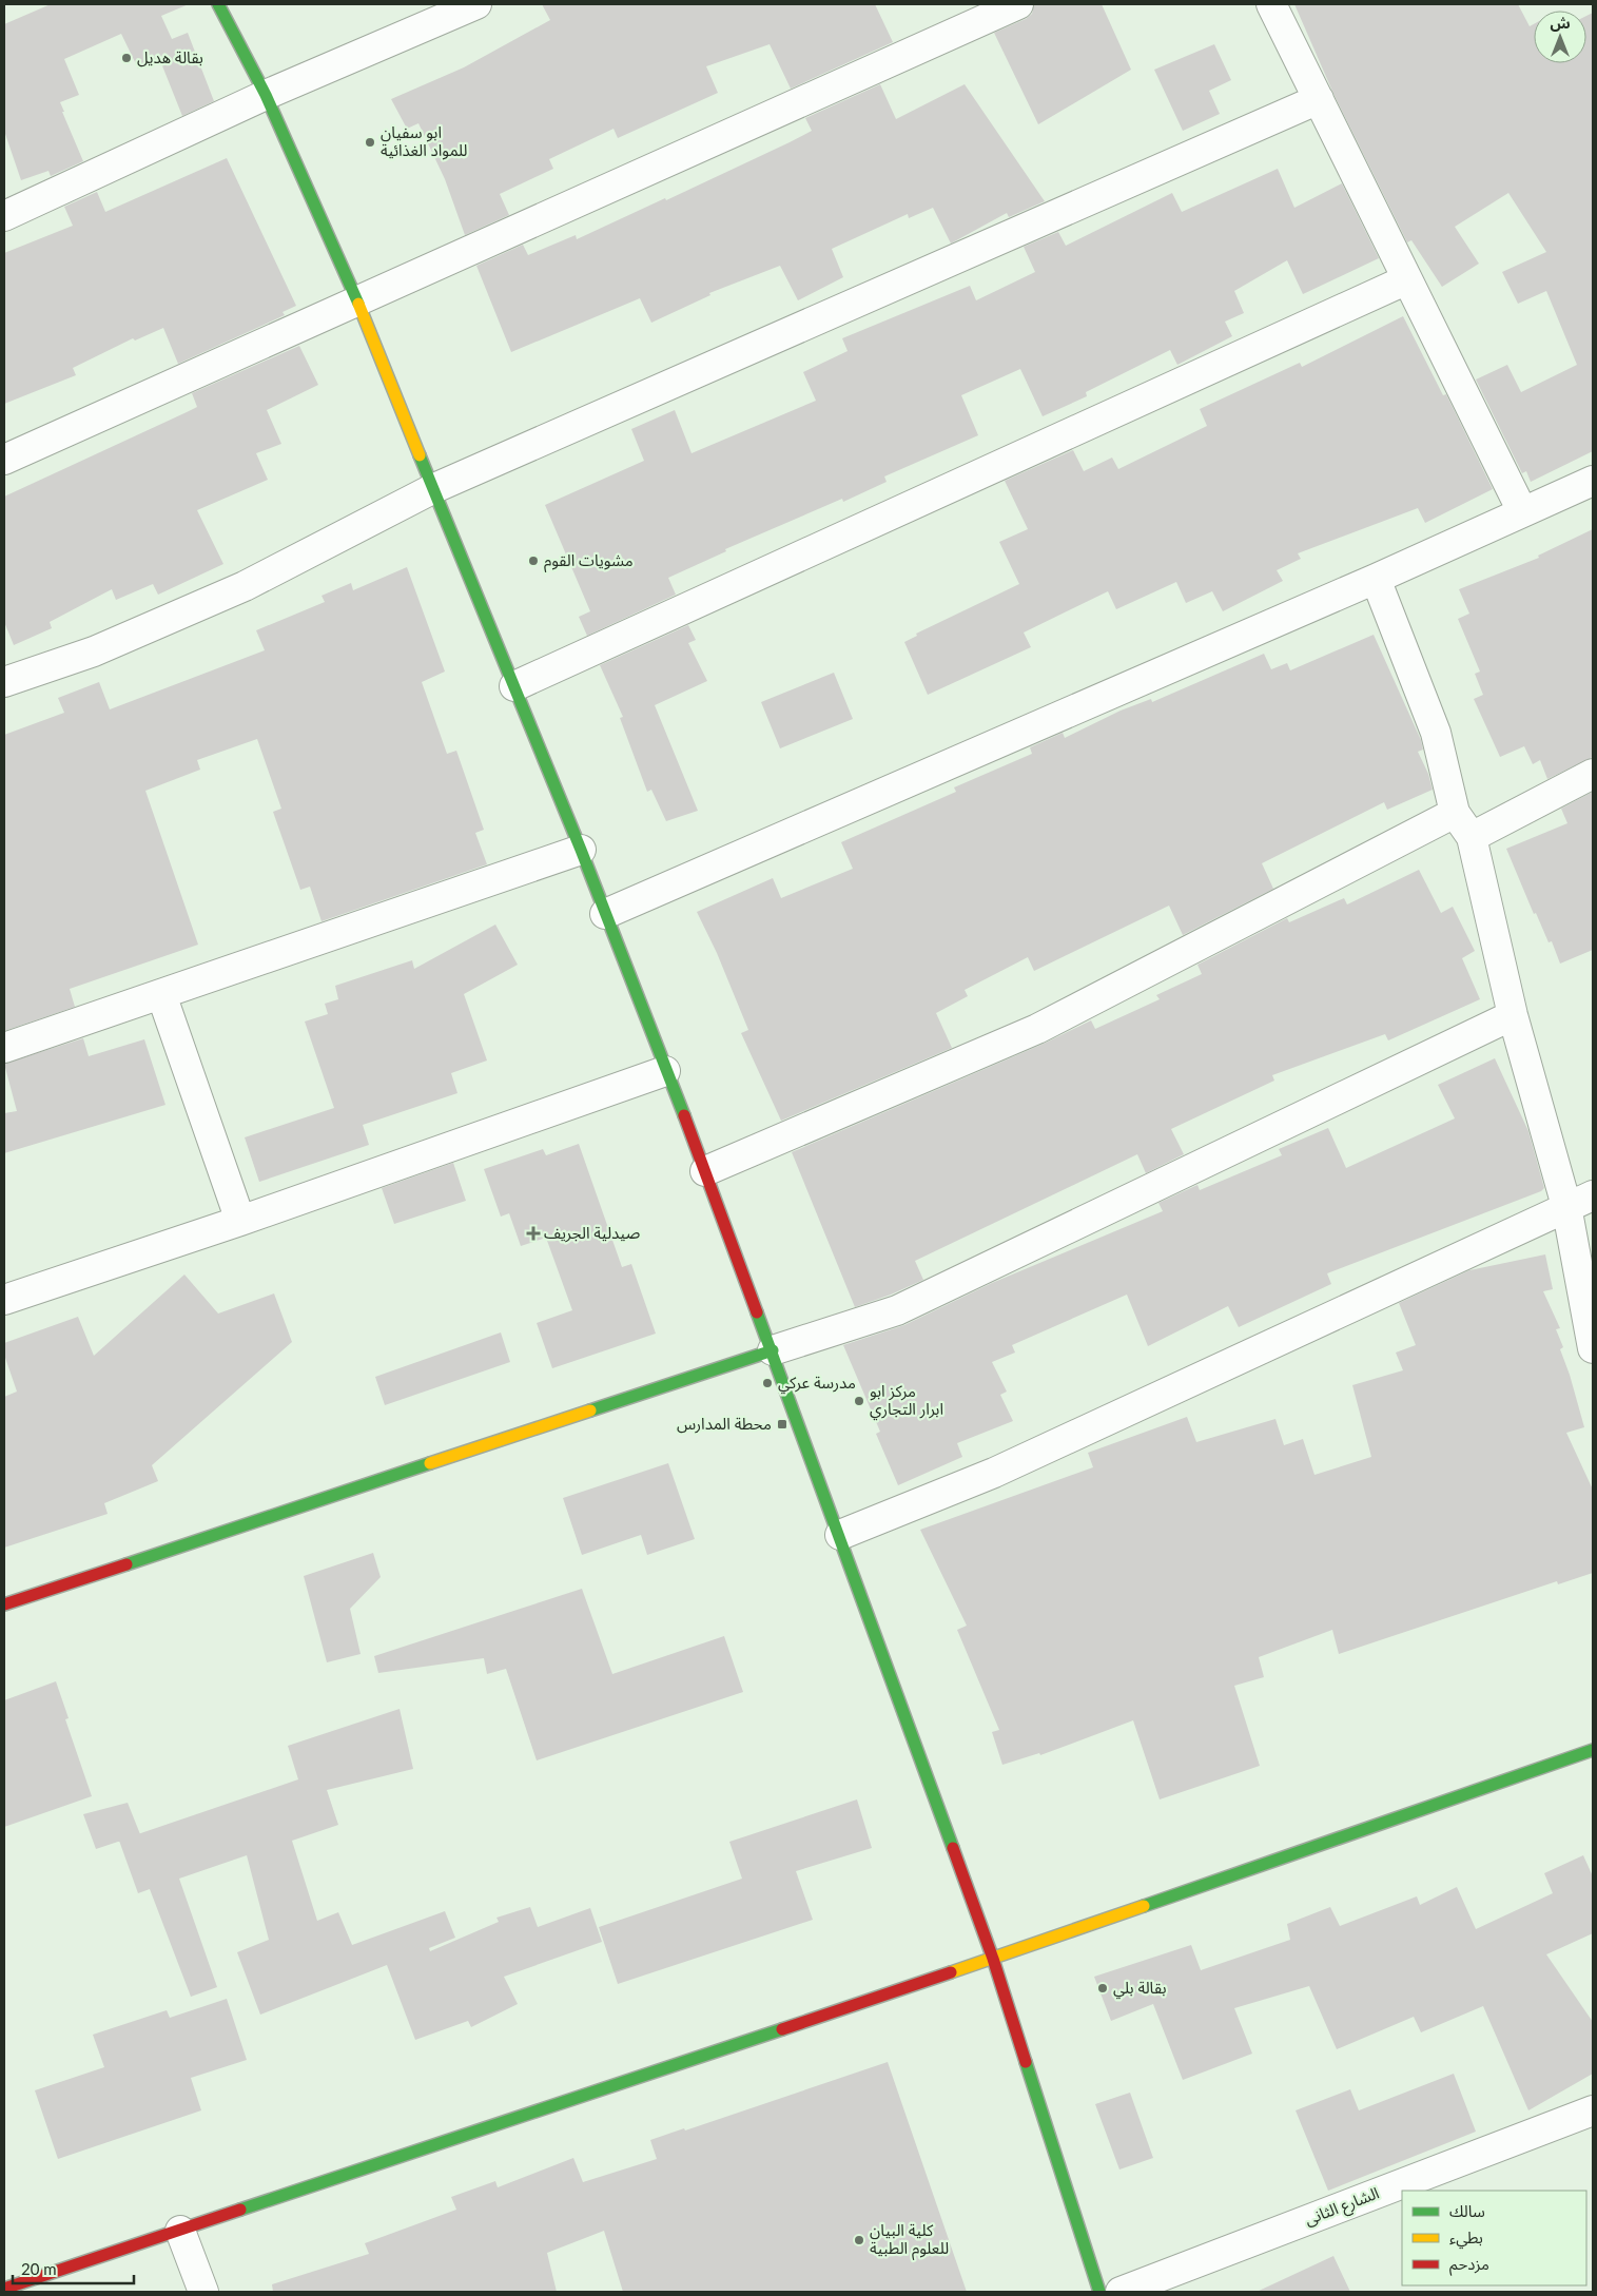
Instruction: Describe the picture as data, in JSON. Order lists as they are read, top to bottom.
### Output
{
  "streets": {
    "street": ["الشارع الثانى"]
  },
  "places": {
    "other": [
      "بقالة هديل",
      "ابو سفيان للمواد الغذائية",
      "مشويات القوم",
      "مدرسة عركي",
      "مركز ابو ابرار التجاري",
      "بقالة بلي",
      "كلية البيان للعلوم الطبية"
    ],
    "health": ["صيدلية الجريف"],
    "transit": ["محطة المدارس"]
  },
  "legend": ["سالك", "بطيء", "مزدحم"],
  "scale_bar": "20 m",
  "north": "top"
}
